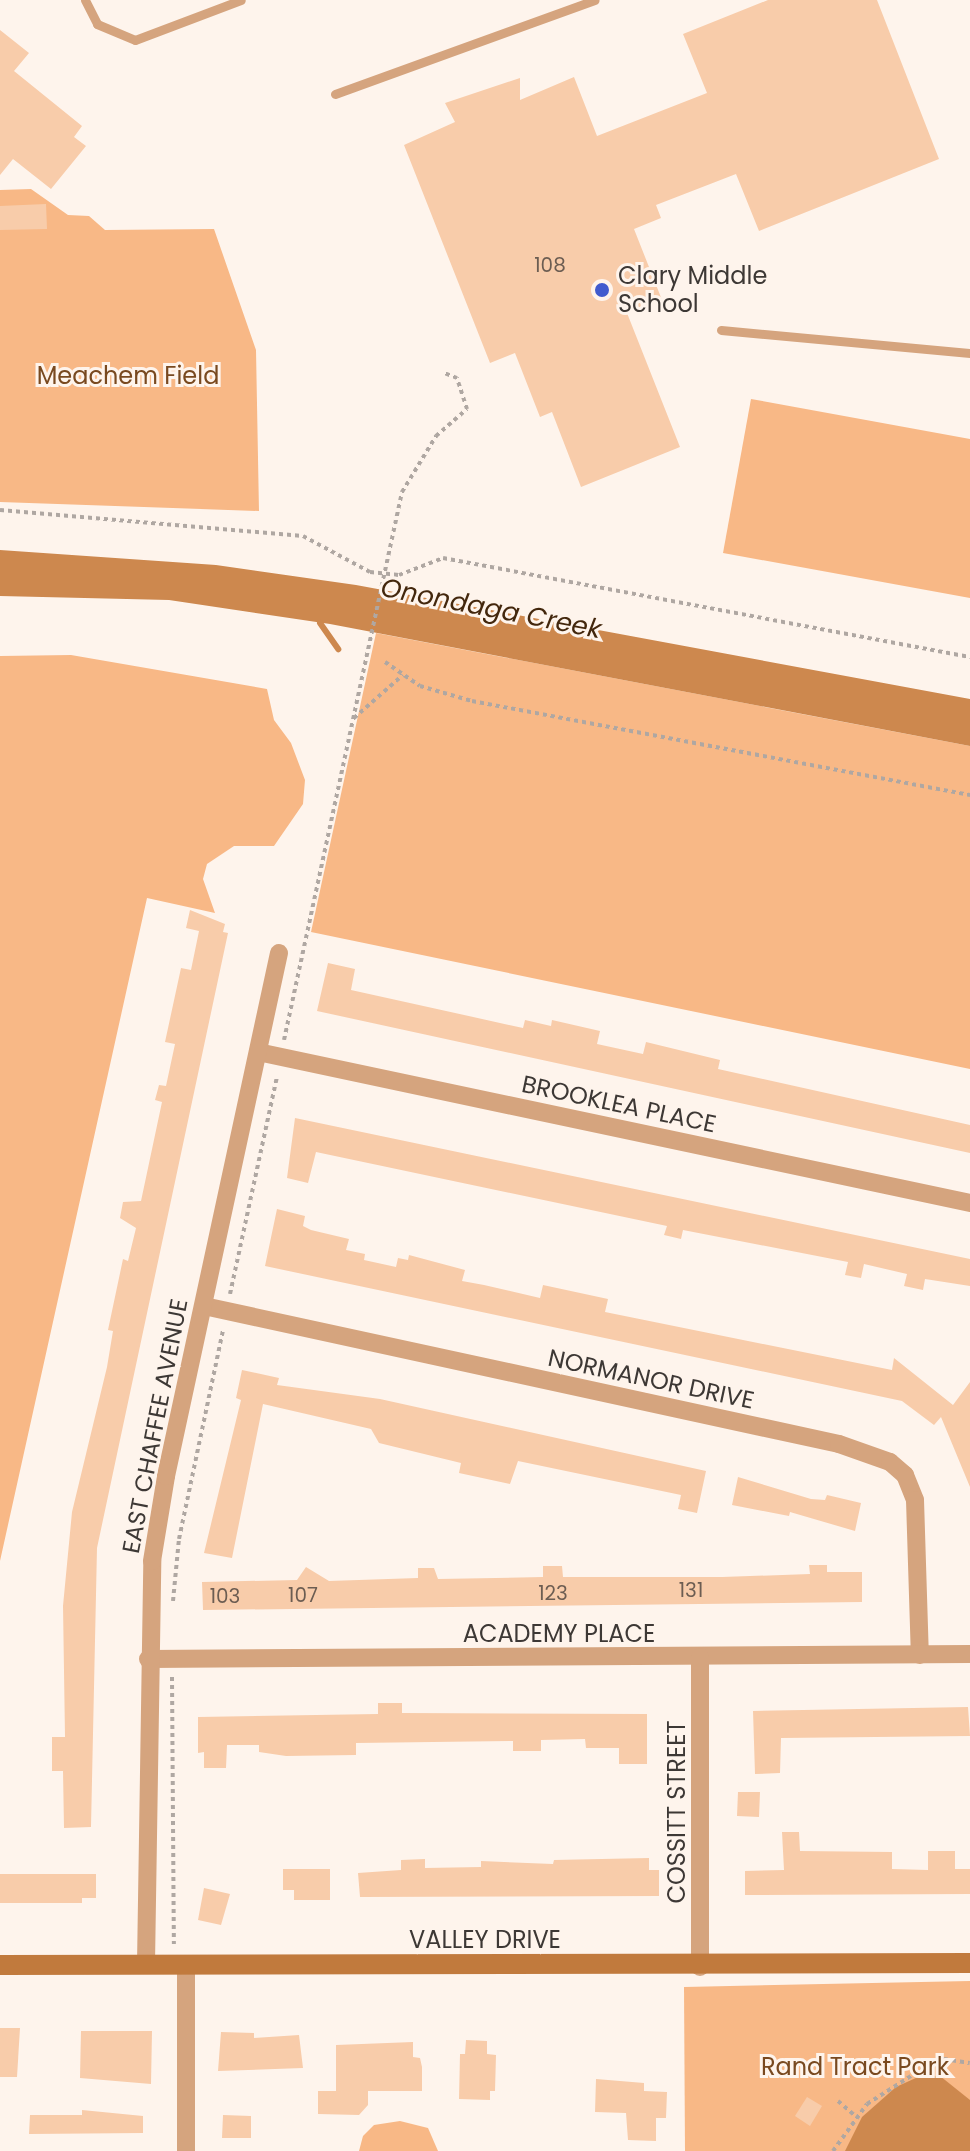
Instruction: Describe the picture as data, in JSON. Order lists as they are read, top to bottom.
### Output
{
  "streets": {
    "main road": ["VALLEY DRIVE"],
    "street": [
      "BROOKLEA PLACE",
      "NORMANOR DRIVE",
      "EAST CHAFFEE AVENUE",
      "ACADEMY PLACE",
      "COSSITT STREET"
    ]
  },
  "crossings": [
    ["BROOKLEA PLACE", "EAST CHAFFEE AVENUE"],
    ["NORMANOR DRIVE", "EAST CHAFFEE AVENUE"],
    ["NORMANOR DRIVE", "ACADEMY PLACE"],
    ["EAST CHAFFEE AVENUE", "ACADEMY PLACE"],
    ["EAST CHAFFEE AVENUE", "VALLEY DRIVE"],
    ["ACADEMY PLACE", "COSSITT STREET"],
    ["COSSITT STREET", "VALLEY DRIVE"]
  ],
  "water": ["Onondaga Creek"],
  "parks": ["Meachem Field", "Rand Tract Park"],
  "places": ["Clary Middle School"],
  "house_numbers": [
    "108",
    "131",
    "123",
    "107",
    "103"
  ]
}
